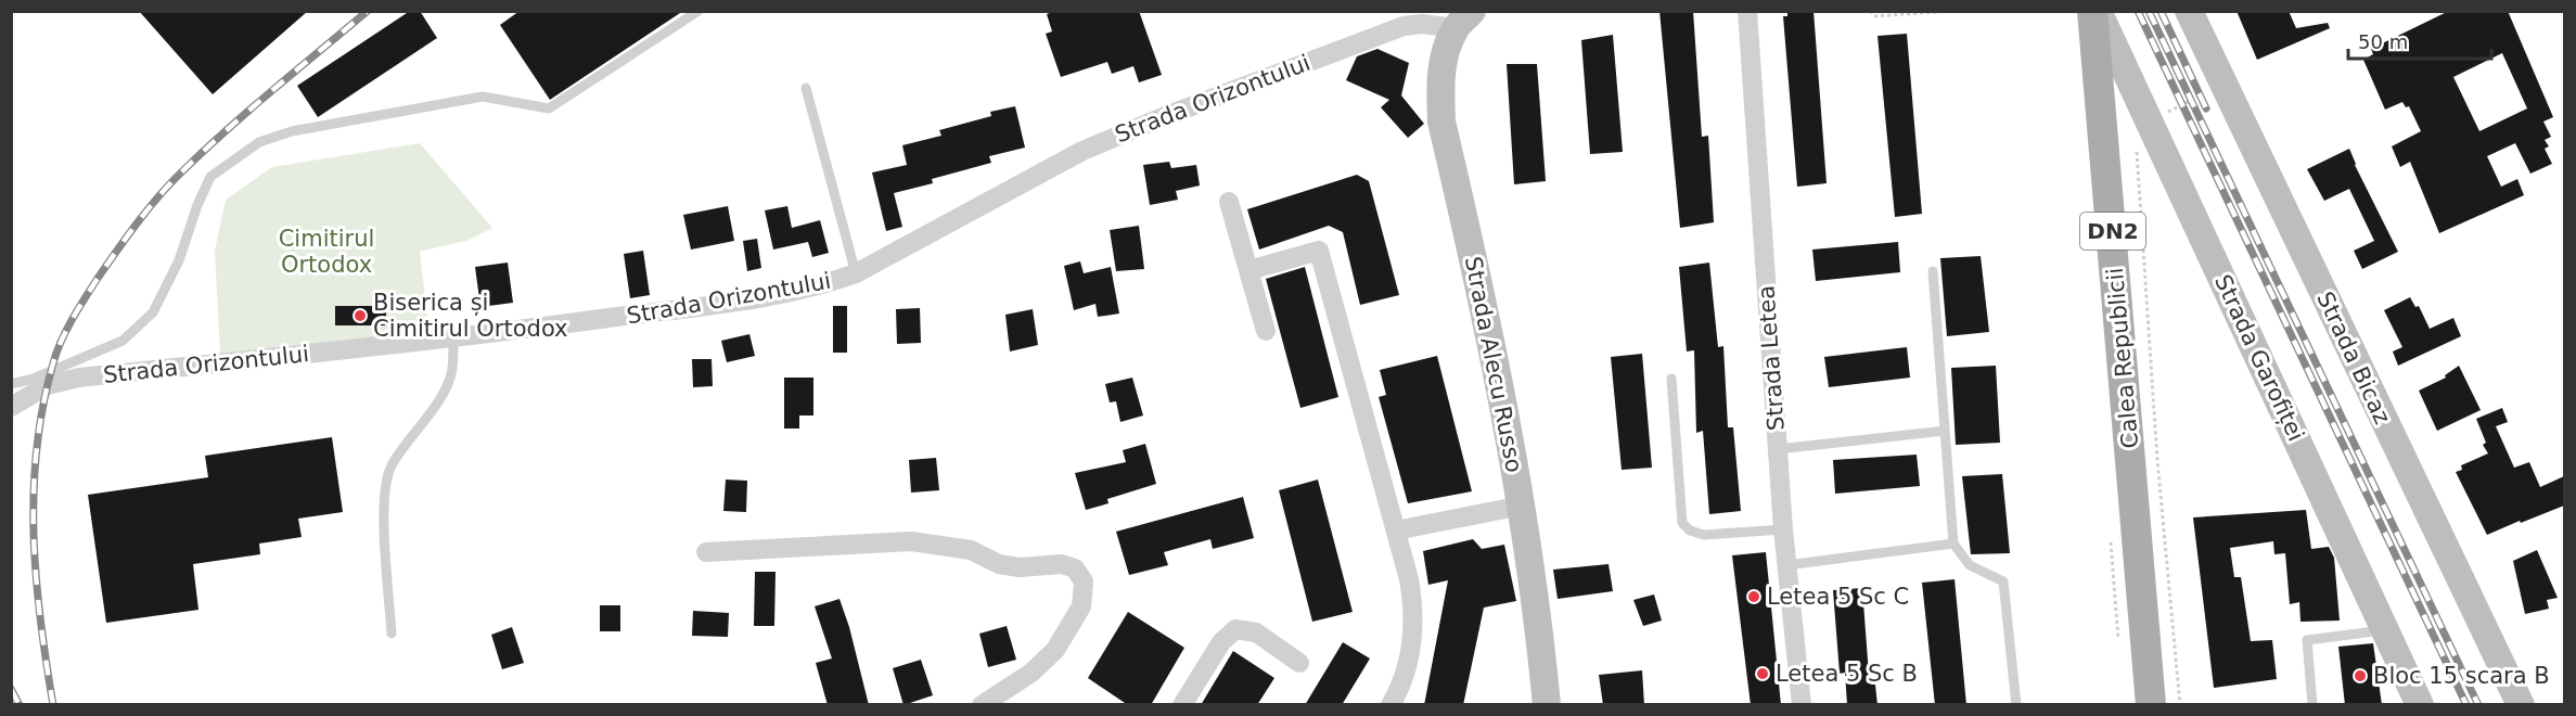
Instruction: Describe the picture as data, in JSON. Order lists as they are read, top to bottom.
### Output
{
  "streets": {
    "main road": ["DN2", "Calea Republicii"],
    "street": [
      "Strada Orizontului",
      "Strada Letea",
      "Strada Garofiței",
      "Strada Bicaz",
      "Strada Alecu Russo"
    ]
  },
  "crossings": [
    ["Strada Orizontului", "Strada Alecu Russo"]
  ],
  "parks": ["Cimitirul Ortodox"],
  "places": [
    "Biserica și Cimitirul Ortodox",
    "Letea 5 Sc C",
    "Letea 5 Sc B",
    "Bloc 15 scara B"
  ],
  "scale_bar": "50 m"
}
